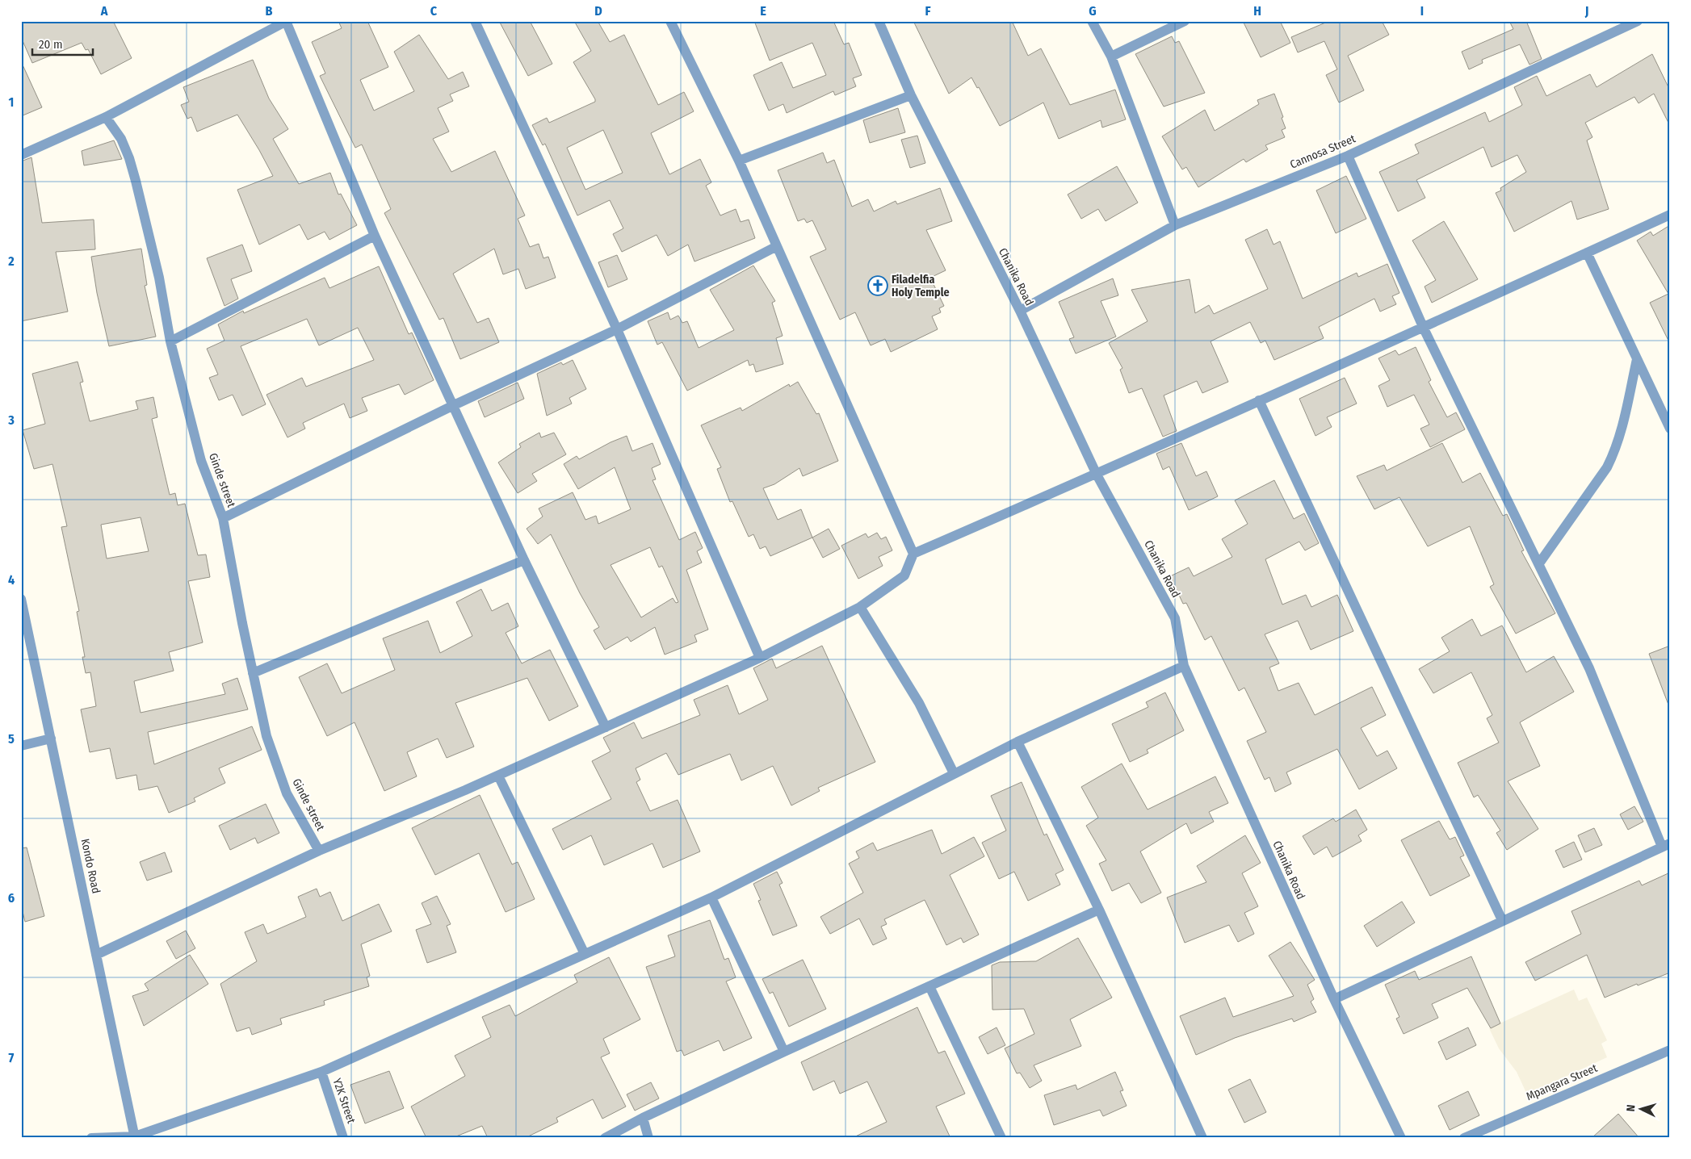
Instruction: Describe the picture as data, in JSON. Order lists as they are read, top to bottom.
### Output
{
  "streets": {
    "street": [
      "Cannosa Street",
      "Chanika Road",
      "Ginde street",
      "Kondo Road",
      "Mpangara Street",
      "Y2K Street"
    ]
  },
  "crossings": [
    ["Cannosa Street", "Chanika Road"]
  ],
  "places": {
    "church": ["Filadelfia Holy Temple"]
  },
  "scale_bar": "20 m",
  "north": "left",
  "grid": {
    "columns": [
      "A",
      "B",
      "C",
      "D",
      "E",
      "F",
      "G",
      "H",
      "I",
      "J"
    ],
    "rows": [
      "1",
      "2",
      "3",
      "4",
      "5",
      "6",
      "7"
    ]
  }
}
